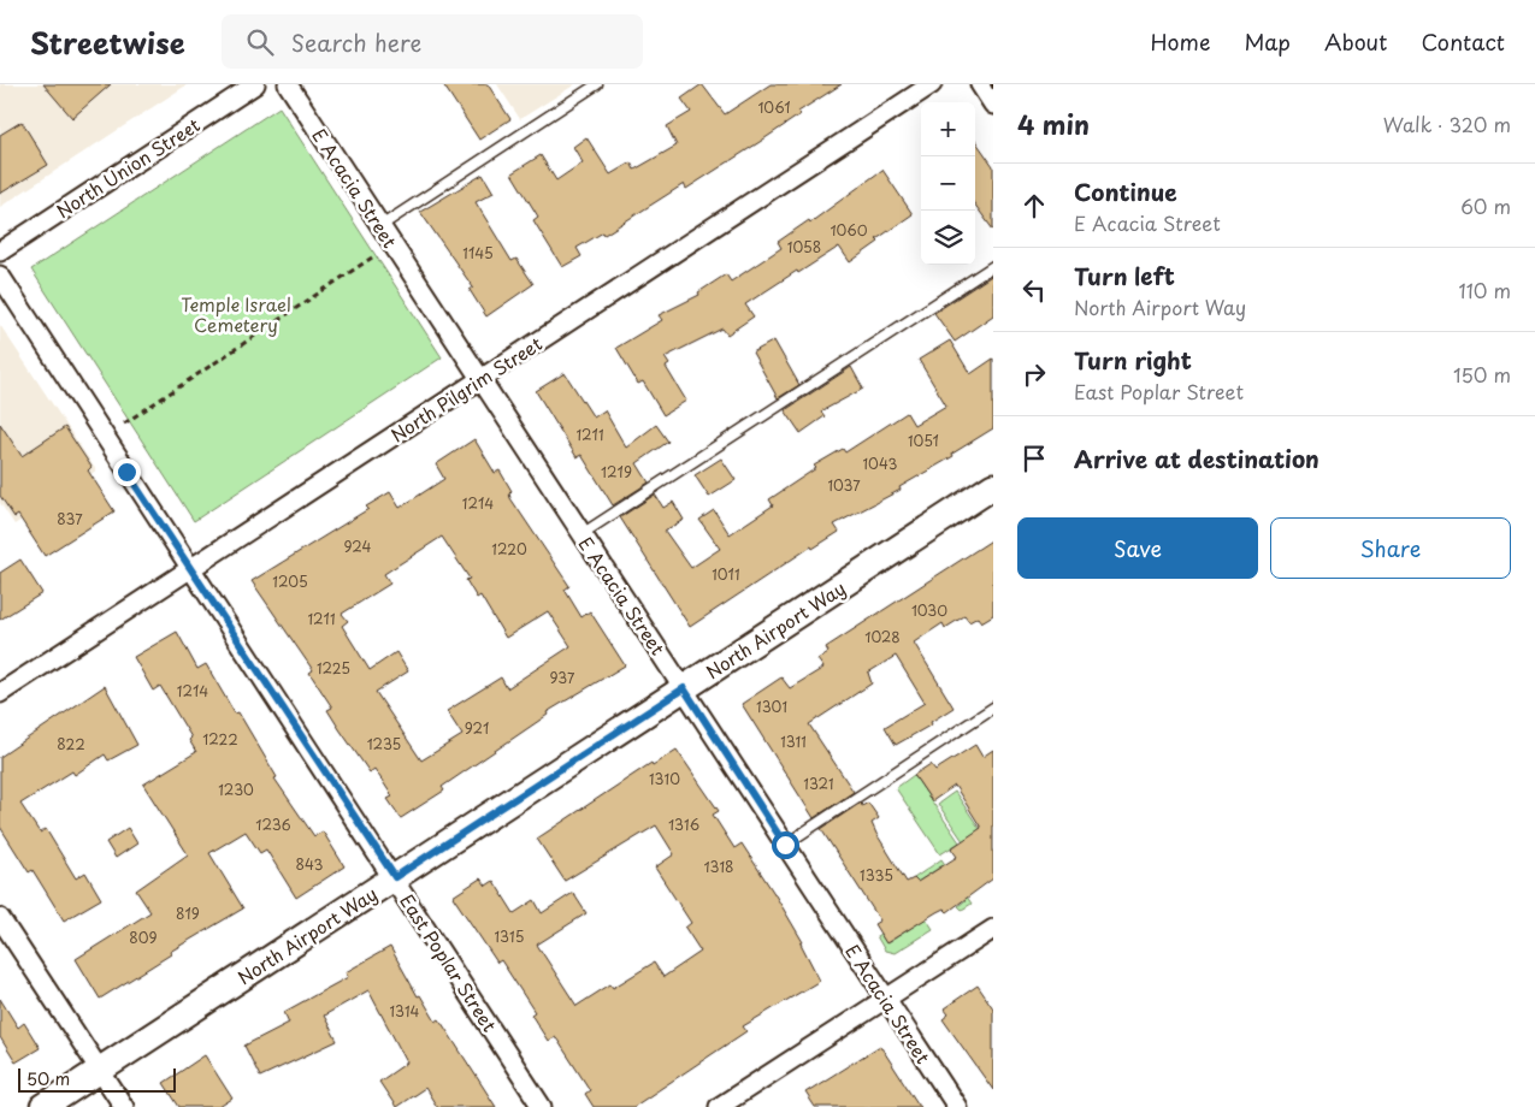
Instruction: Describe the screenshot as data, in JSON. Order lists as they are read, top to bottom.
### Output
{
  "streets": {
    "main road": ["North Airport Way"],
    "street": [
      "North Union Street",
      "E Acacia Street",
      "North Pilgrim Street",
      "East Poplar Street"
    ]
  },
  "crossings": [
    ["E Acacia Street", "North Pilgrim Street"],
    ["E Acacia Street", "North Airport Way"],
    ["North Pilgrim Street", "East Poplar Street"],
    ["North Airport Way", "East Poplar Street"]
  ],
  "parks": ["Temple Israel Cemetery"],
  "house_numbers": [
    "1061",
    "1060",
    "1058",
    "1145",
    "1211",
    "1051",
    "1043",
    "1219",
    "1037",
    "1214",
    "837",
    "924",
    "1220",
    "1011",
    "1205",
    "1030",
    "1211",
    "1028",
    "1225",
    "937",
    "1214",
    "1301",
    "921",
    "1222",
    "1311",
    "822",
    "1235",
    "1310",
    "1321",
    "1230",
    "1236",
    "1316",
    "843",
    "1318",
    "1335",
    "819",
    "1315",
    "809",
    "1314"
  ],
  "scale_bar": "50 m",
  "page": {
    "header": "Streetwise",
    "search": "Search here",
    "nav": [
      "Home",
      "Map",
      "About",
      "Contact"
    ],
    "heading": ["4 min", "Walk · 320 m"],
    "map_buttons": ["+", "−"],
    "list": [
      ["Continue", "E Acacia Street", "60 m"],
      ["Turn left", "North Airport Way", "110 m"],
      ["Turn right", "East Poplar Street", "150 m"],
      "Arrive at destination"
    ],
    "buttons": ["Save", "Share"],
    "scale": "50 m"
  }
}
